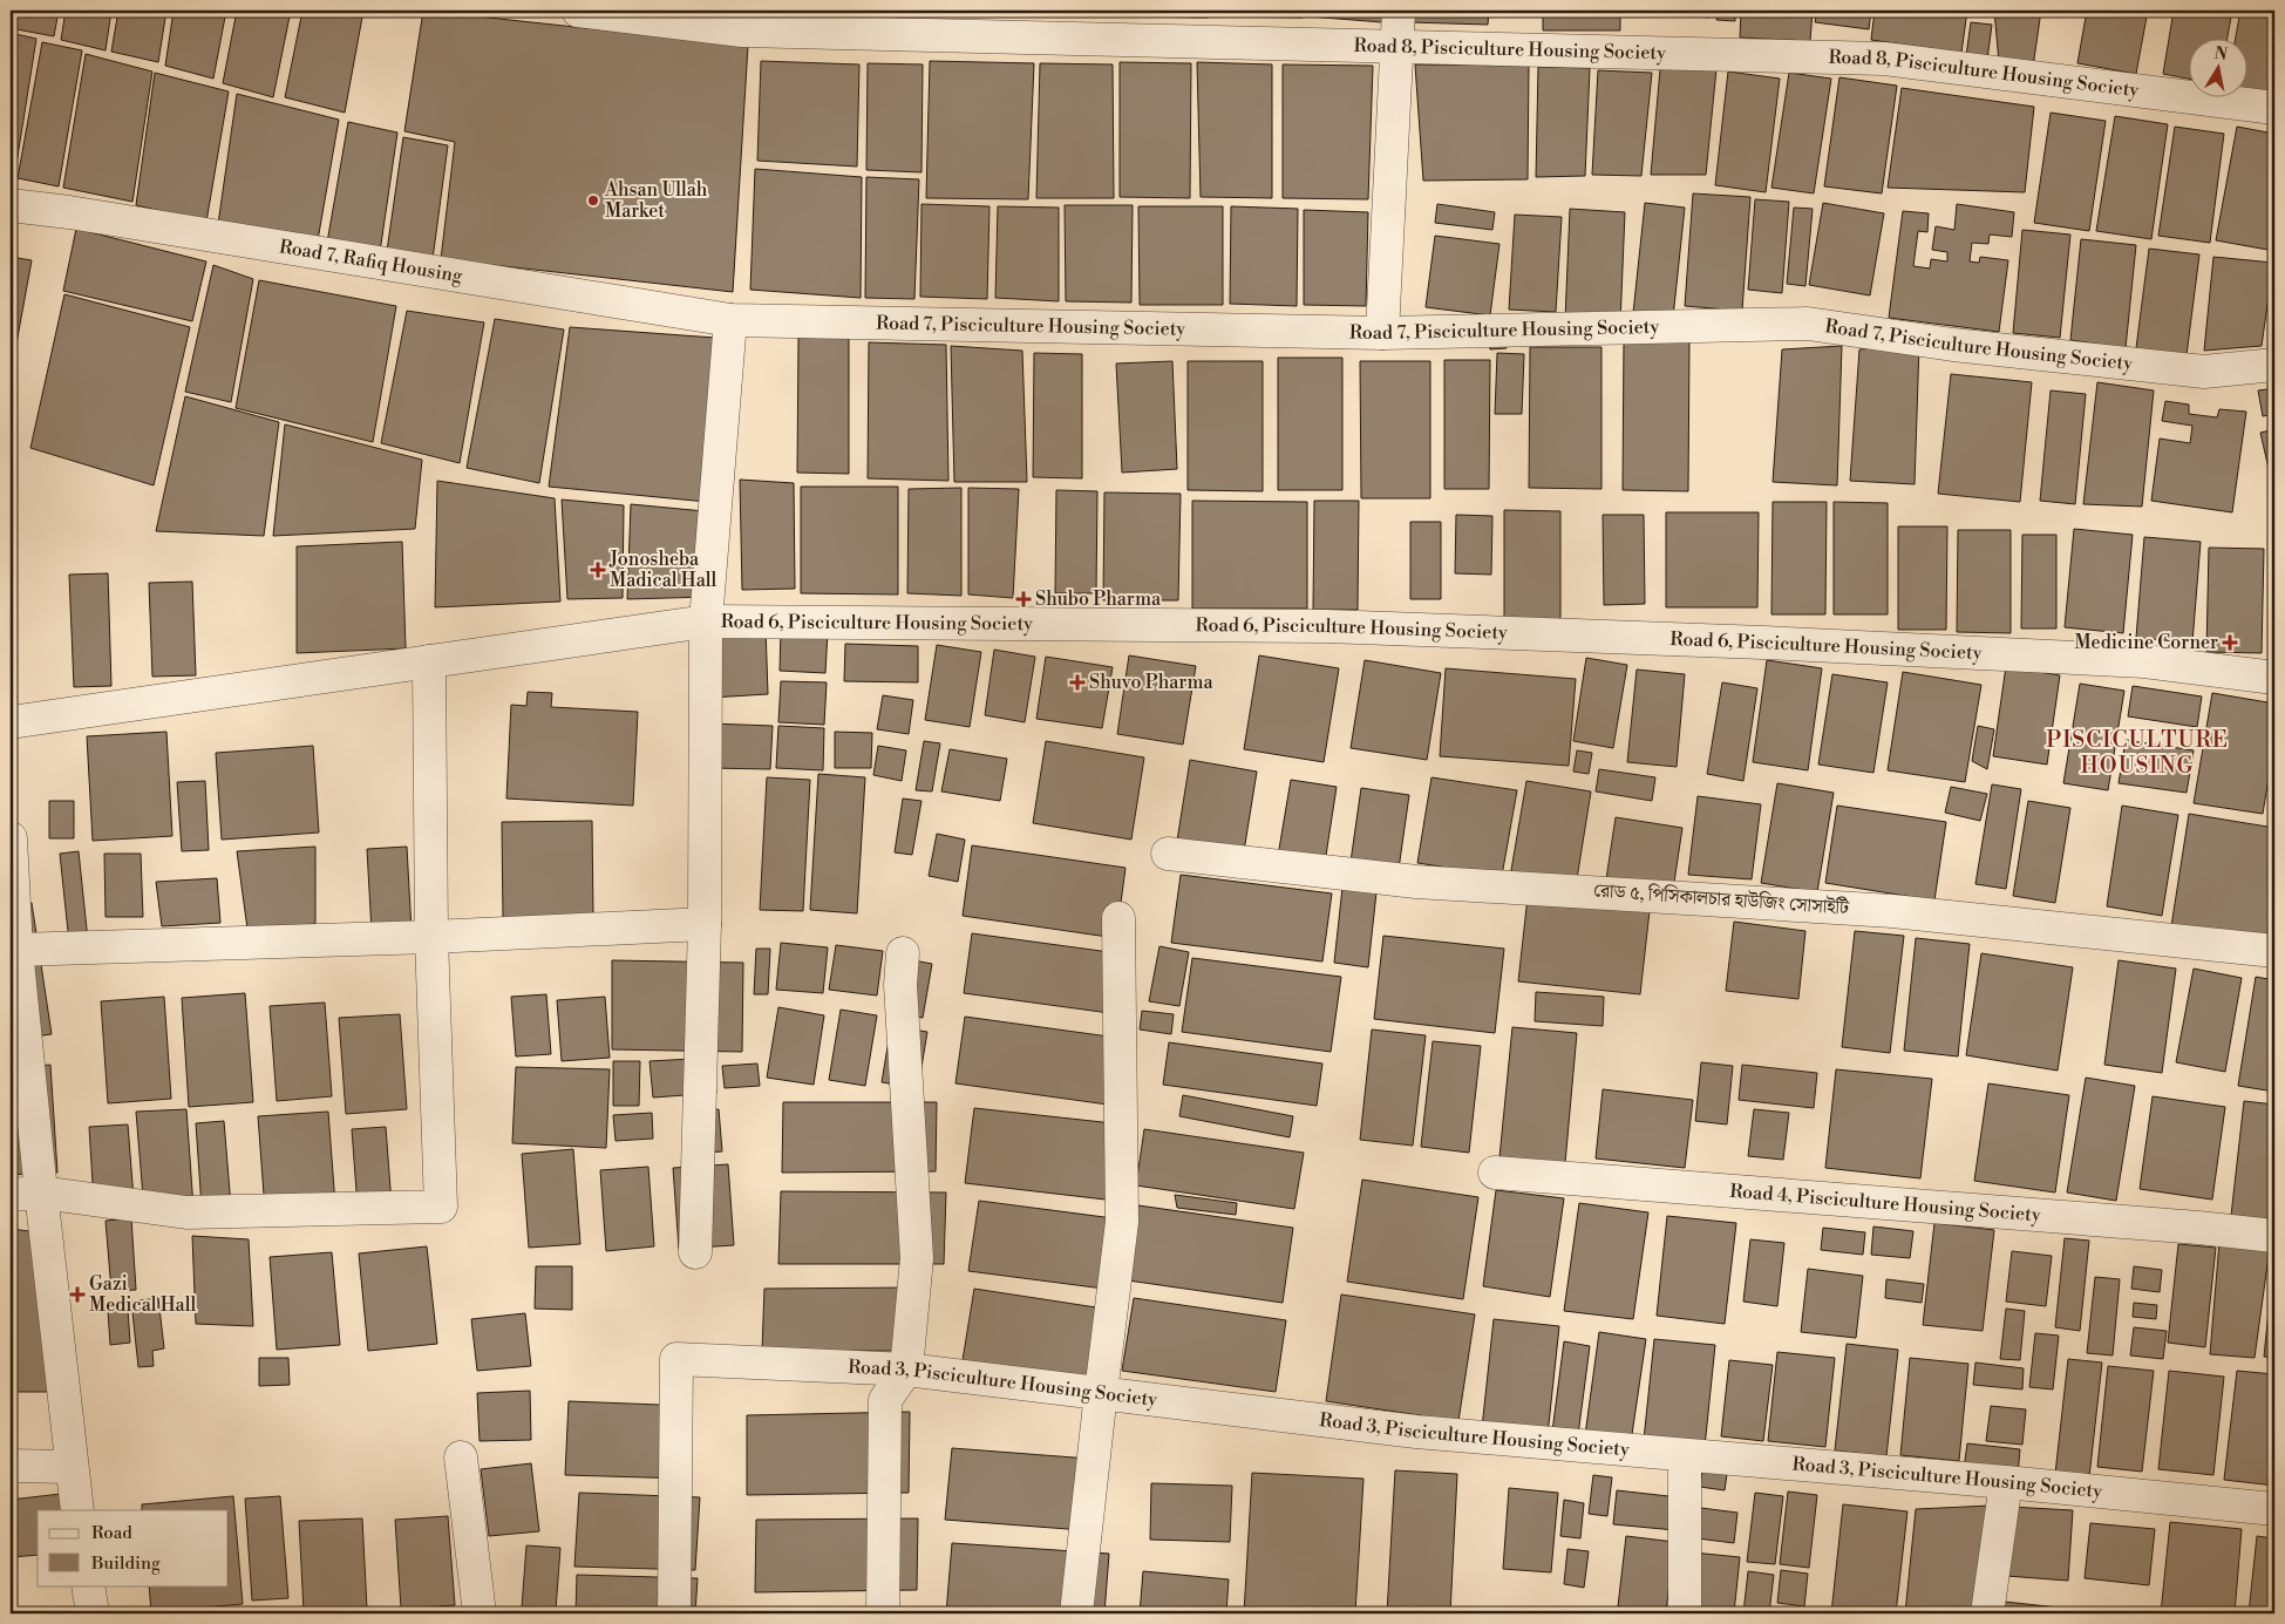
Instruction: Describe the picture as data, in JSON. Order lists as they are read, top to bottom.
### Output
{
  "streets": {
    "street": [
      "Road 8, Pisciculture Housing Society",
      "Road 7, Rafiq Housing",
      "Road 7, Pisciculture Housing Society",
      "Road 6, Pisciculture Housing Society",
      "রোড ৫, পিসিকালচার হাউজিং সোসাইটি",
      "Road 4, Pisciculture Housing Society",
      "Road 3, Pisciculture Housing Society"
    ]
  },
  "crossings": [
    ["Road 7, Rafiq Housing", "Road 7, Pisciculture Housing Society"]
  ],
  "districts": ["PISCICULTURE HOUSING"],
  "places": {
    "other": ["Ahsan Ullah Market"],
    "health": [
      "Jonosheba Madical Hall",
      "Shubo Pharma",
      "Medicine Corner",
      "Shuvo Pharma",
      "Gazi Medical Hall"
    ]
  },
  "legend": ["Road", "Building"],
  "north": "top"
}
